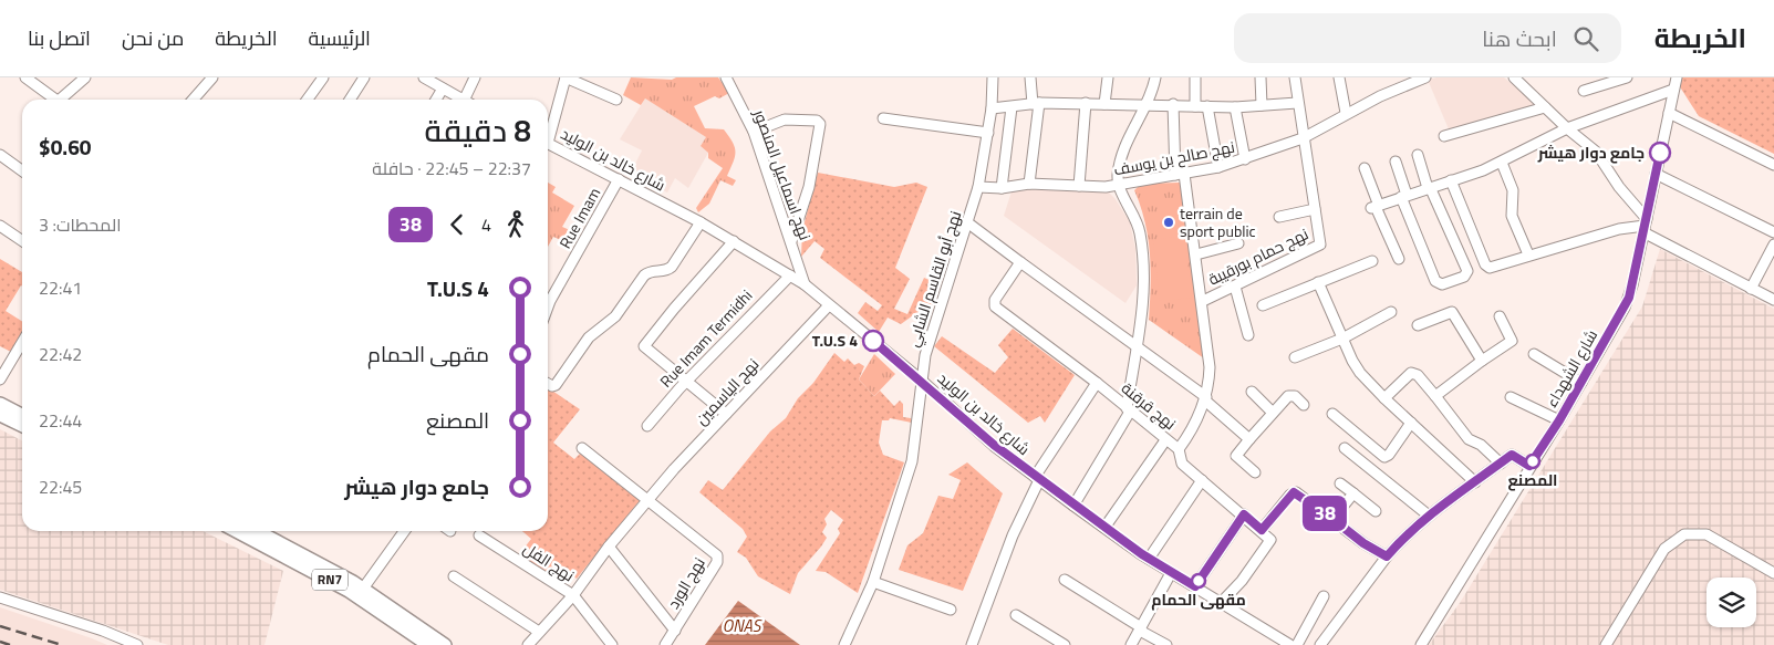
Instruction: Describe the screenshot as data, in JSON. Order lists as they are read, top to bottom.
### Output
{
  "streets": {
    "main road": ["RN7"],
    "street": [
      "نهج صالح بن يوسف",
      "شارع خالد بن الوليد",
      "نهج اسماعيل المنصور",
      "Rue Imam",
      "نهج حمام بورقيبة",
      "نهج أبو القاسم الشابي",
      "Rue Imam Termidhi",
      "شارع الشهداء",
      "نهج الياسمين",
      "نهج قرقنة",
      "نهج الفل",
      "نهج الورد"
    ]
  },
  "crossings": [
    ["نهج صالح بن يوسف", "نهج حمام بورقيبة"],
    ["نهج صالح بن يوسف", "نهج أبو القاسم الشابي"],
    ["نهج صالح بن يوسف", "نهج قرقنة"],
    ["شارع خالد بن الوليد", "نهج اسماعيل المنصور"],
    ["شارع خالد بن الوليد", "Rue Imam"],
    ["شارع خالد بن الوليد", "نهج أبو القاسم الشابي"],
    ["شارع خالد بن الوليد", "Rue Imam Termidhi"],
    ["شارع خالد بن الوليد", "نهج الياسمين"],
    ["نهج حمام بورقيبة", "نهج قرقنة"],
    ["نهج الياسمين", "نهج الفل"],
    ["نهج الياسمين", "نهج الورد"]
  ],
  "water": ["ONAS"],
  "places": [
    "جامع دوار هيشر",
    "terrain de sport public",
    "T.U.S 4",
    "المصنع",
    "مقهى الحمام"
  ],
  "lines": ["bus line 38"],
  "page": {
    "header": "الخريطة",
    "search": "ابحث هنا",
    "nav": [
      "الرئيسية",
      "الخريطة",
      "من نحن",
      "اتصل بنا"
    ],
    "on_map": "38",
    "heading": ["8 دقيقة", "22:37 – 22:45 · حافلة", "$0.60"],
    "legs": ["4", "38", "المحطات: 3"],
    "list": [
      {
        "name": "T.U.S 4",
        "value": "22:41"
      },
      {
        "name": "مقهى الحمام",
        "value": "22:42"
      },
      {
        "name": "المصنع",
        "value": "22:44"
      },
      {
        "name": "جامع دوار هيشر",
        "value": "22:45"
      }
    ]
  }
}
